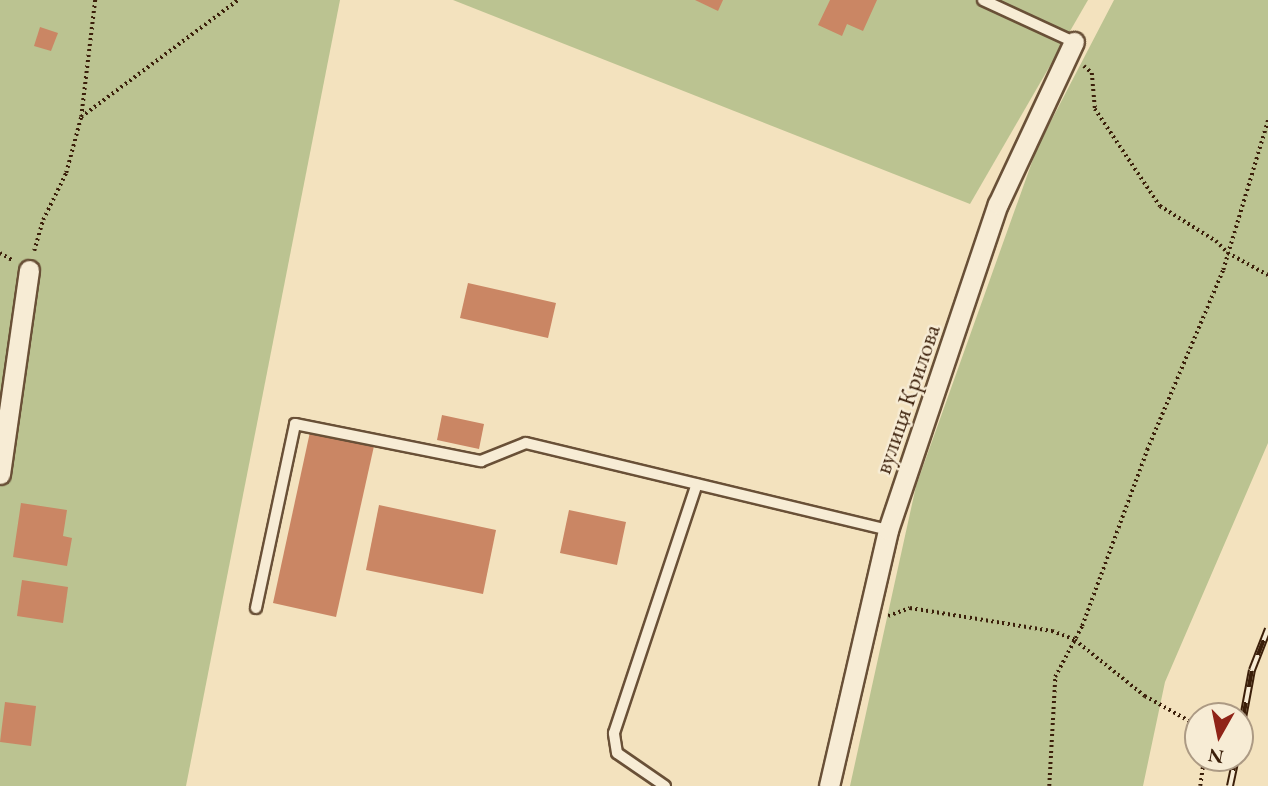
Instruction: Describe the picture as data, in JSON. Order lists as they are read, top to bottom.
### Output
{
  "streets": {
    "street": ["вулиця Крилова"]
  },
  "north": "bottom"
}
